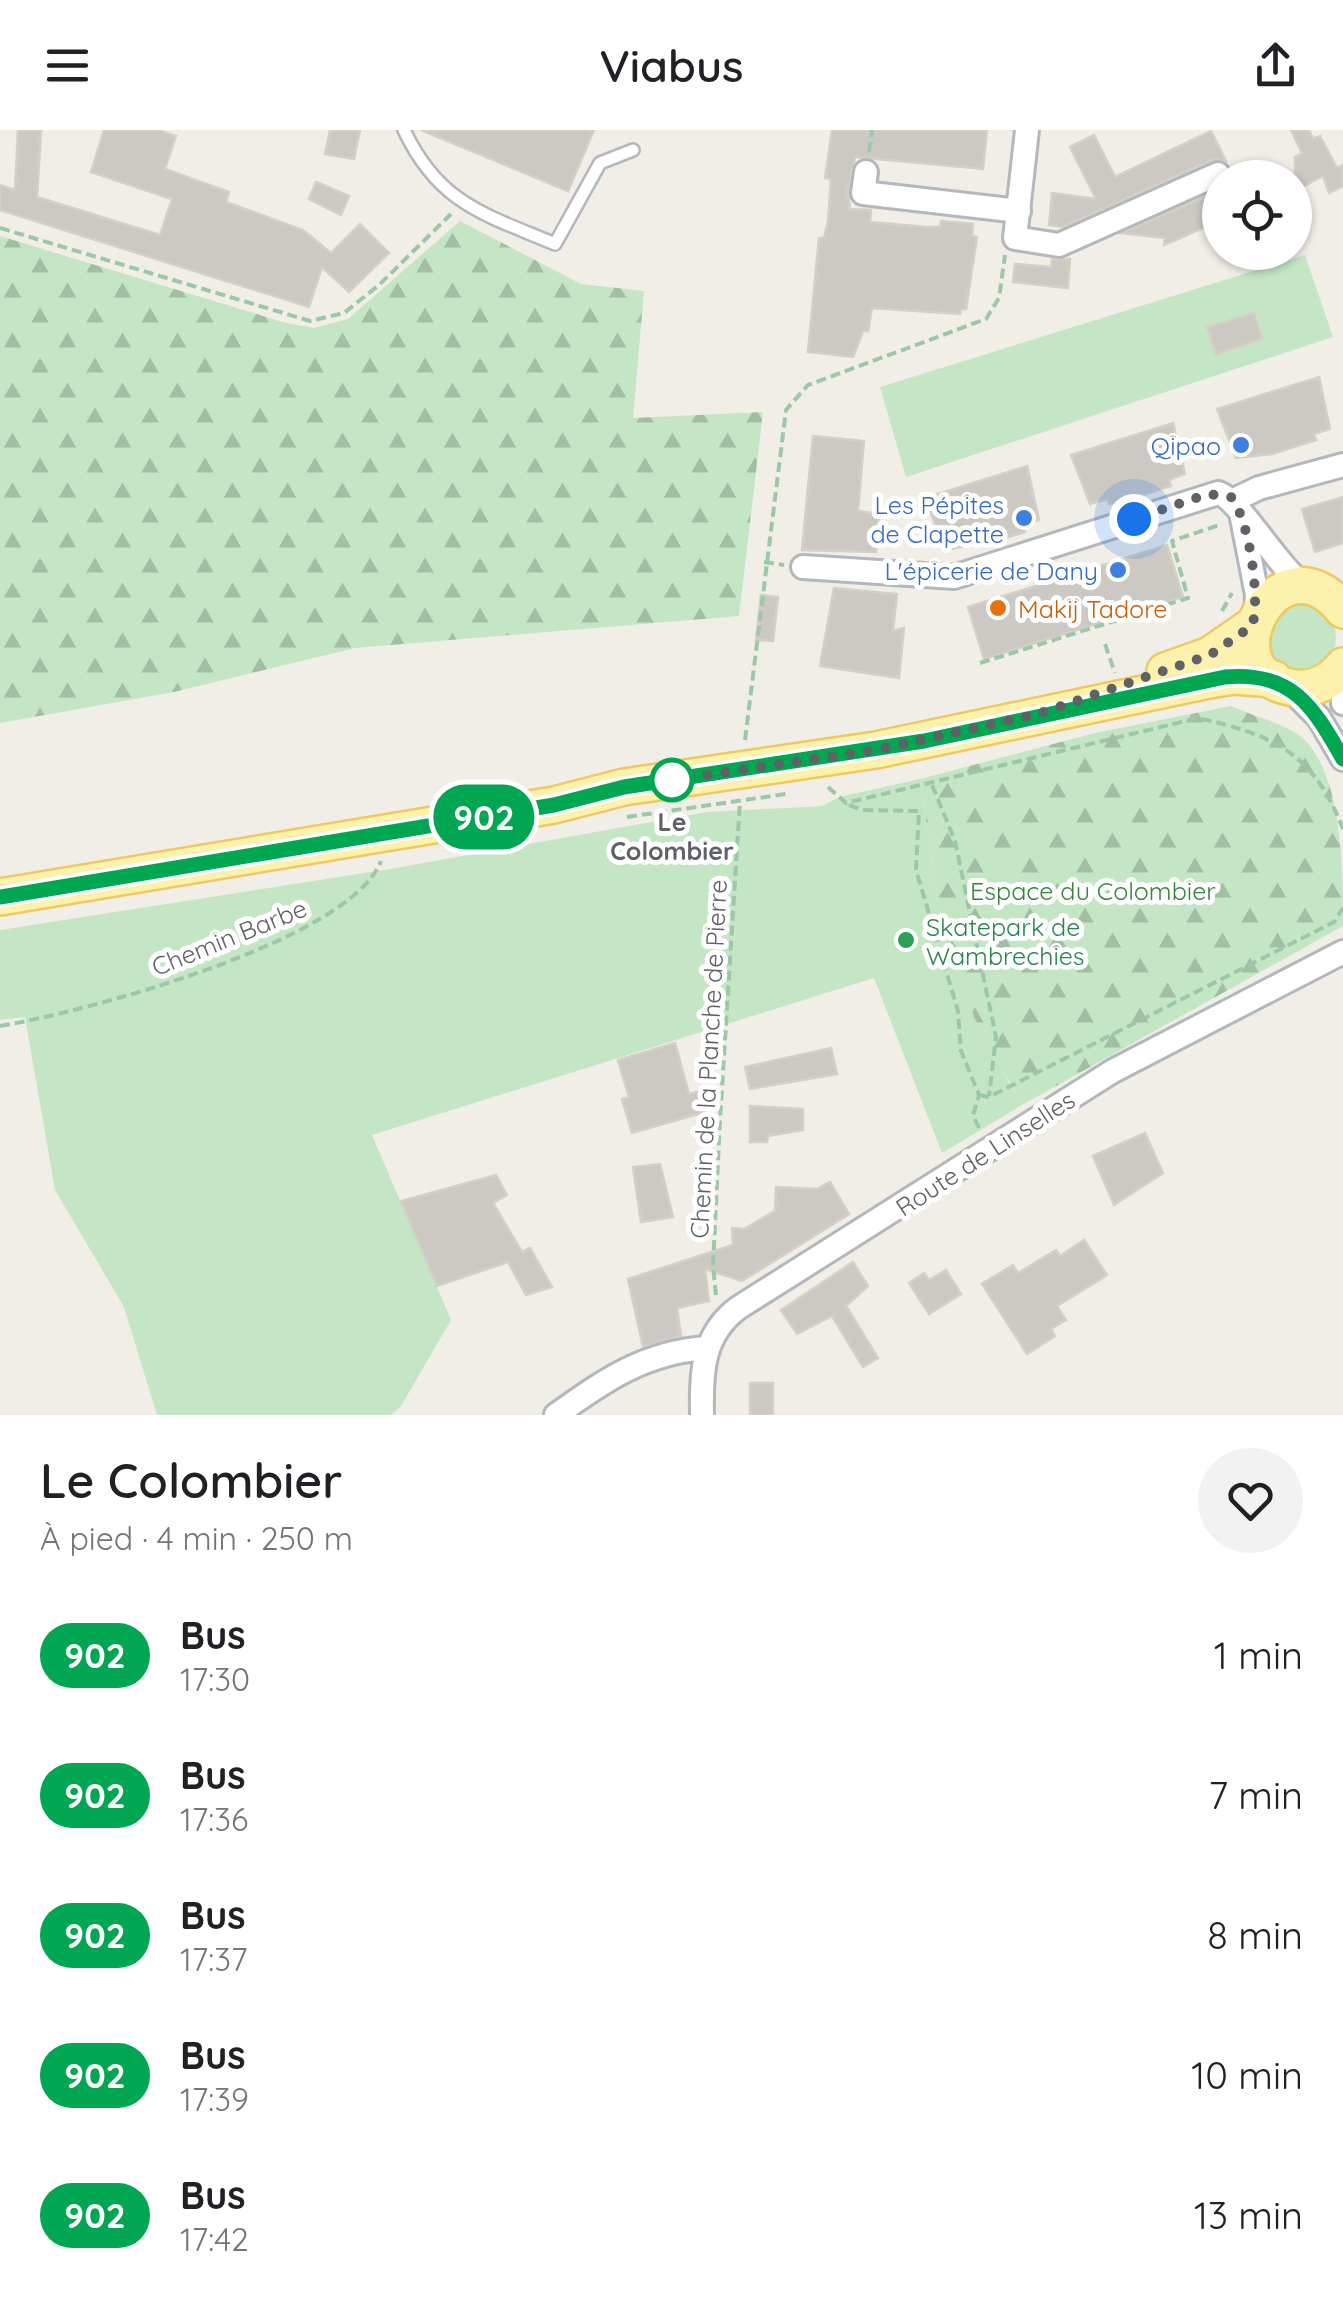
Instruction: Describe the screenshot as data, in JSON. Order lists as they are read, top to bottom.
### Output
{
  "streets": {
    "street": ["Route de Linselles"],
    "path": ["Chemin Barbe", "Chemin de la Planche de Pierre"]
  },
  "crossings": [
    ["Chemin de la Planche de Pierre", "Route de Linselles"]
  ],
  "parks": ["Espace du Colombier"],
  "places": [
    "Qipao",
    "Les Pépites de Clapette",
    "L'épicerie de Dany",
    "Makij Tadore",
    "Le Colombier",
    "Skatepark de Wambrechies"
  ],
  "lines": ["bus line 902"],
  "page": {
    "header": "Viabus",
    "on_map": "902",
    "heading": ["Le Colombier", "À pied · 4 min · 250 m"],
    "list": [
      {
        "mark": "902",
        "name": "Bus",
        "note": "17:30",
        "value": "1 min"
      },
      {
        "mark": "902",
        "name": "Bus",
        "note": "17:36",
        "value": "7 min"
      },
      {
        "mark": "902",
        "name": "Bus",
        "note": "17:37",
        "value": "8 min"
      },
      {
        "mark": "902",
        "name": "Bus",
        "note": "17:39",
        "value": "10 min"
      },
      {
        "mark": "902",
        "name": "Bus",
        "note": "17:42",
        "value": "13 min"
      }
    ]
  }
}
